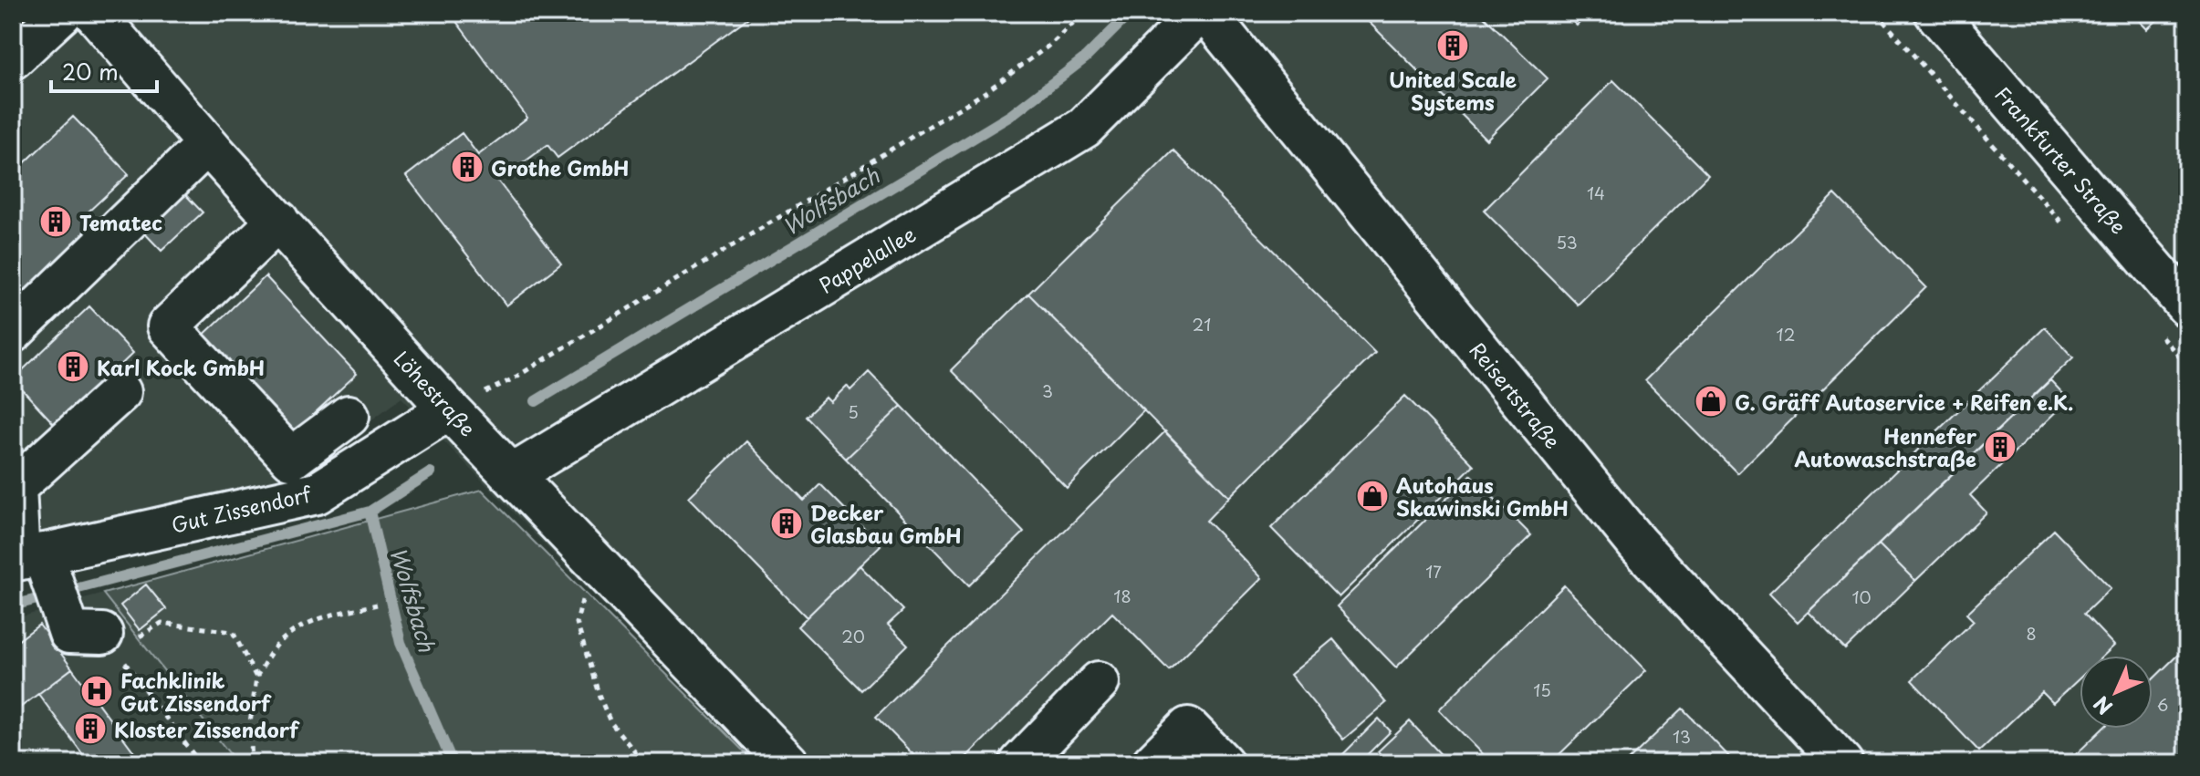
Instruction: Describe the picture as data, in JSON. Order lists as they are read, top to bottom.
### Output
{
  "streets": {
    "street": [
      "Frankfurter Straße",
      "Pappelallee",
      "Löhestraße",
      "Reisertstraße",
      "Gut Zissendorf"
    ]
  },
  "crossings": [
    ["Pappelallee", "Löhestraße"],
    ["Löhestraße", "Gut Zissendorf"]
  ],
  "water": ["Wolfsbach"],
  "places": {
    "building": [
      "United Scale Systems",
      "Grothe GmbH",
      "Tematec",
      "Karl Kock GmbH",
      "Hennefer Autowaschstraße",
      "Decker Glasbau GmbH",
      "Kloster Zissendorf"
    ],
    "shop": ["G. Gräff Autoservice + Reifen e.K.", "Autohaus Skawinski GmbH"],
    "hospital": ["Fachklinik Gut Zissendorf"]
  },
  "house_numbers": [
    "14",
    "53",
    "21",
    "12",
    "3",
    "5",
    "17",
    "18",
    "10",
    "8",
    "20",
    "15",
    "6",
    "13"
  ],
  "scale_bar": "20 m",
  "north": "bottom left"
}
